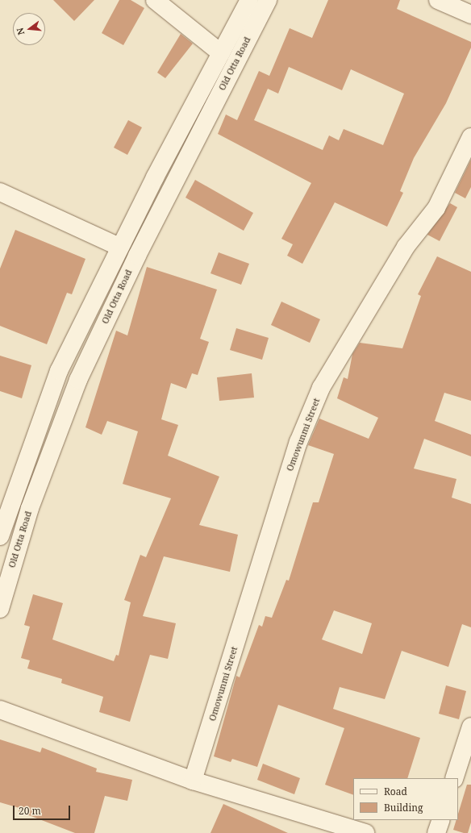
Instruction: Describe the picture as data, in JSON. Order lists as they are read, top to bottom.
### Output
{
  "streets": {
    "street": ["Old Otta Road", "Omowunmi Street"]
  },
  "legend": ["Road", "Building"],
  "scale_bar": "20 m",
  "north": "left"
}
